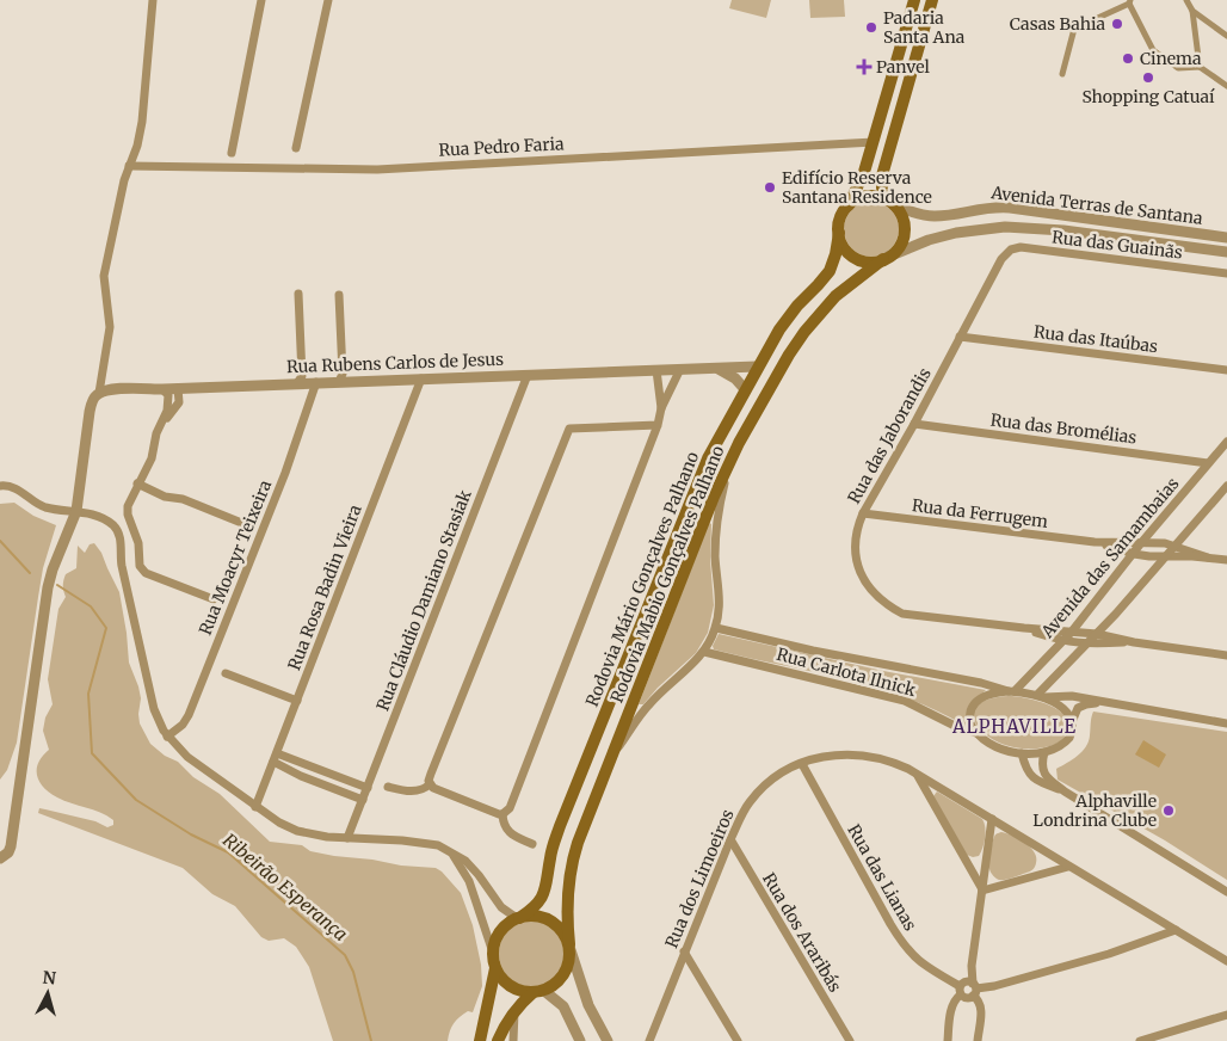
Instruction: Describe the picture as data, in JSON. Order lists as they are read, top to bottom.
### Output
{
  "streets": {
    "main road": ["Rodovia Mabio Gonçalves Palhano", "Rodovia Mário Gonçalves Palhano"],
    "street": [
      "Rua Pedro Faria",
      "Avenida Terras de Santana",
      "Rua das Guainãs",
      "Rua das Itaúbas",
      "Rua Rubens Carlos de Jesus",
      "Rua das Bromélias",
      "Rua das Jaborandis",
      "Rua da Ferrugem",
      "Rua Moacyr Teixeira",
      "Avenida das Samambaias",
      "Rua Rosa Badin Vieira",
      "Rua Cláudio Damiano Stasiak",
      "Rua Carlota Ilnick",
      "Rua das Lianas",
      "Rua dos Limoeiros",
      "Rua dos Araribás"
    ]
  },
  "crossings": [
    ["Avenida Terras de Santana", "Rodovia Mabio Gonçalves Palhano"],
    ["Avenida Terras de Santana", "Rodovia Mário Gonçalves Palhano"],
    ["Rua das Guainãs", "Rua das Jaborandis"],
    ["Rua das Itaúbas", "Rua das Jaborandis"],
    ["Rua Rubens Carlos de Jesus", "Rua Moacyr Teixeira"],
    ["Rua Rubens Carlos de Jesus", "Rodovia Mário Gonçalves Palhano"],
    ["Rua Rubens Carlos de Jesus", "Rua Rosa Badin Vieira"],
    ["Rua Rubens Carlos de Jesus", "Rua Cláudio Damiano Stasiak"],
    ["Rua das Bromélias", "Rua das Jaborandis"],
    ["Rua das Bromélias", "Avenida das Samambaias"],
    ["Rua das Jaborandis", "Rua da Ferrugem"],
    ["Rua da Ferrugem", "Avenida das Samambaias"],
    ["Avenida das Samambaias", "Rua Carlota Ilnick"],
    ["Rodovia Mabio Gonçalves Palhano", "Rodovia Mário Gonçalves Palhano"],
    ["Rua das Lianas", "Rua dos Limoeiros"],
    ["Rua dos Limoeiros", "Rua dos Araribás"]
  ],
  "districts": ["ALPHAVILLE"],
  "water": ["Ribeirão Esperança"],
  "places": {
    "other": [
      "Casas Bahia",
      "Padaria Santa Ana",
      "Cinema",
      "Shopping Catuaí",
      "Edifício Reserva Santana Residence",
      "Alphaville Londrina Clube"
    ],
    "health": ["Panvel"]
  },
  "north": "top"
}
